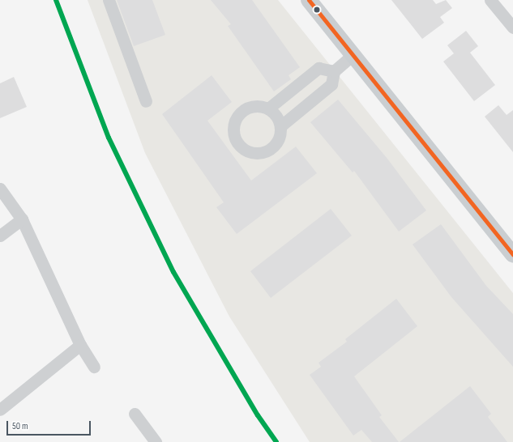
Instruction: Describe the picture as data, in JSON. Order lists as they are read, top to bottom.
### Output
{
  "scale_bar": "50 m"
}
